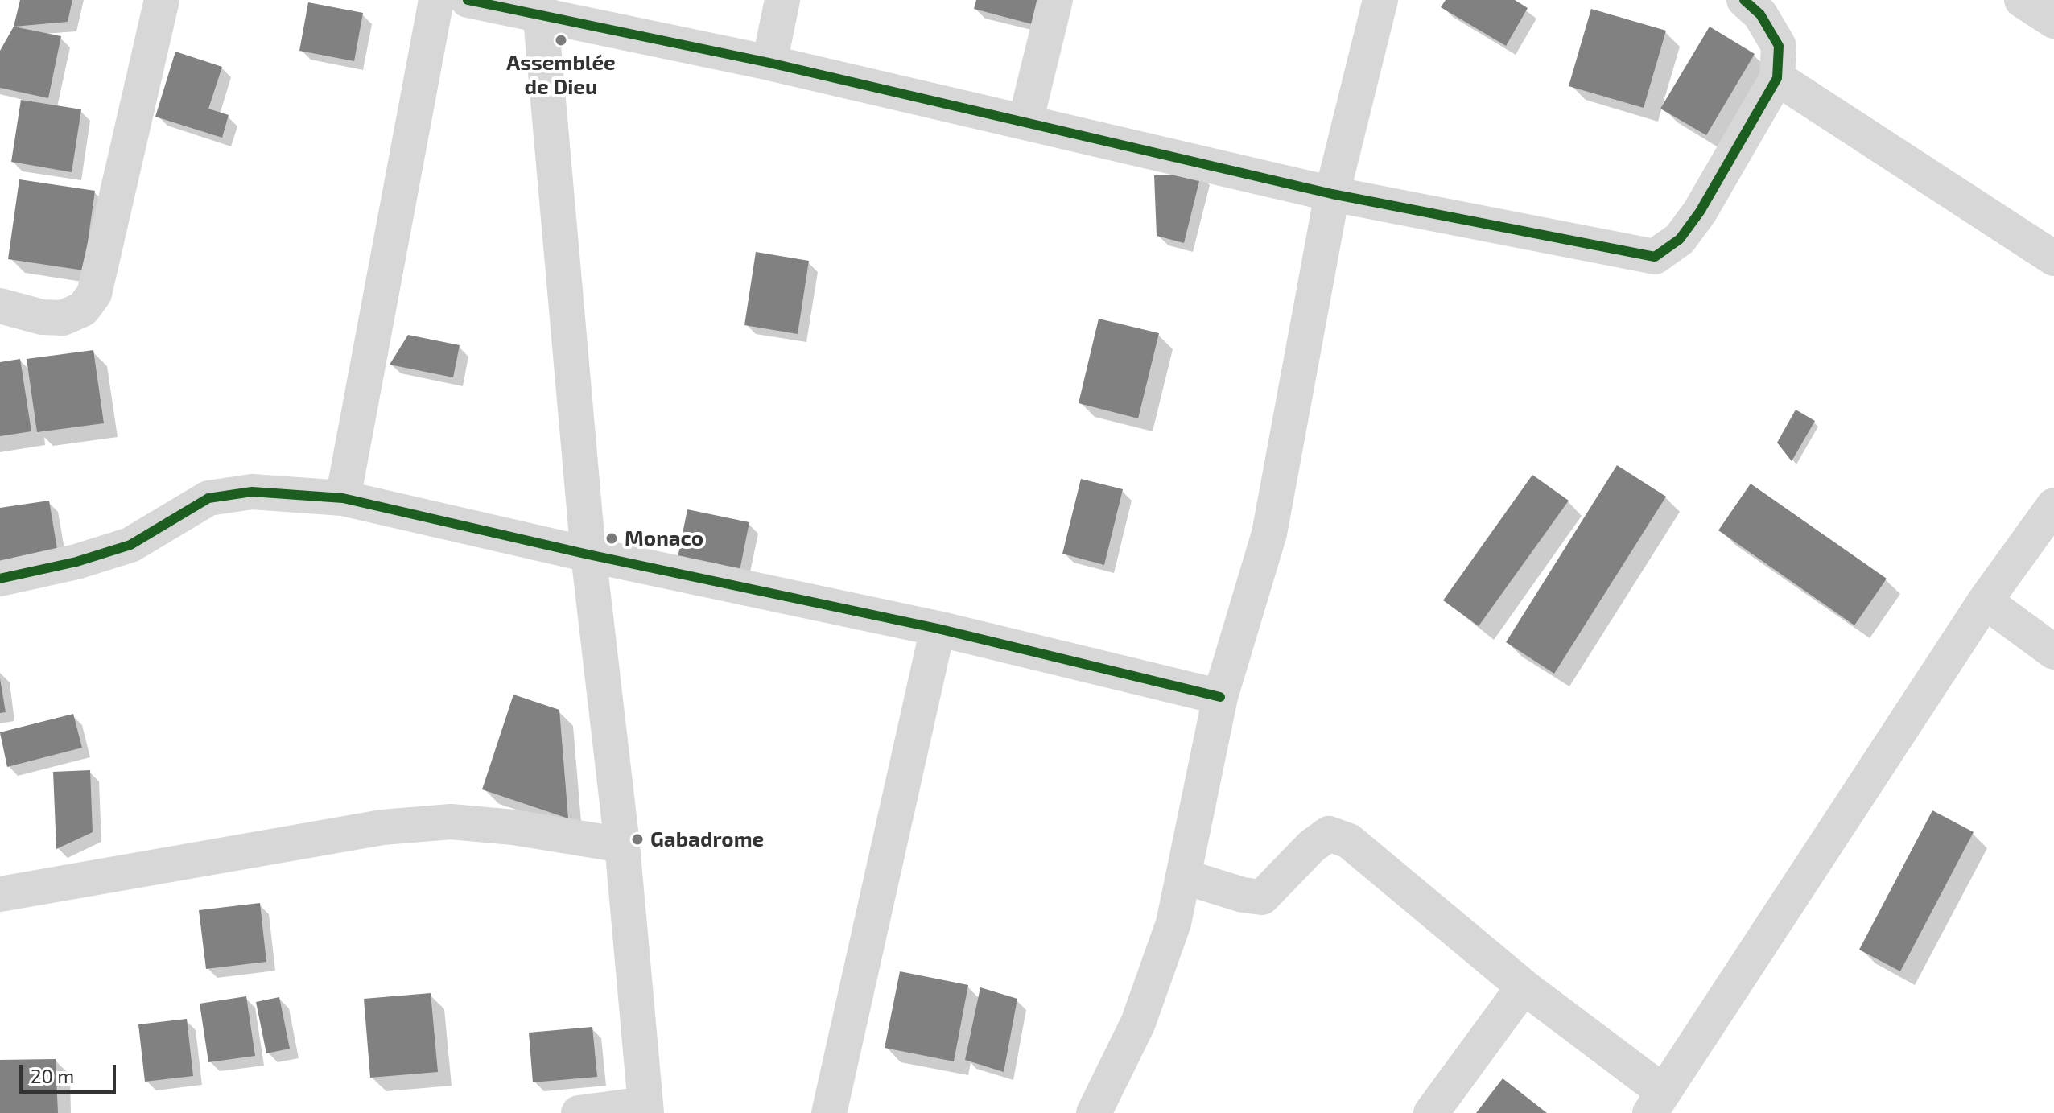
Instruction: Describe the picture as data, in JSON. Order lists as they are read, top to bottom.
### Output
{
  "places": ["Assemblée de Dieu", "Monaco", "Gabadrome"],
  "scale_bar": "20 m"
}
